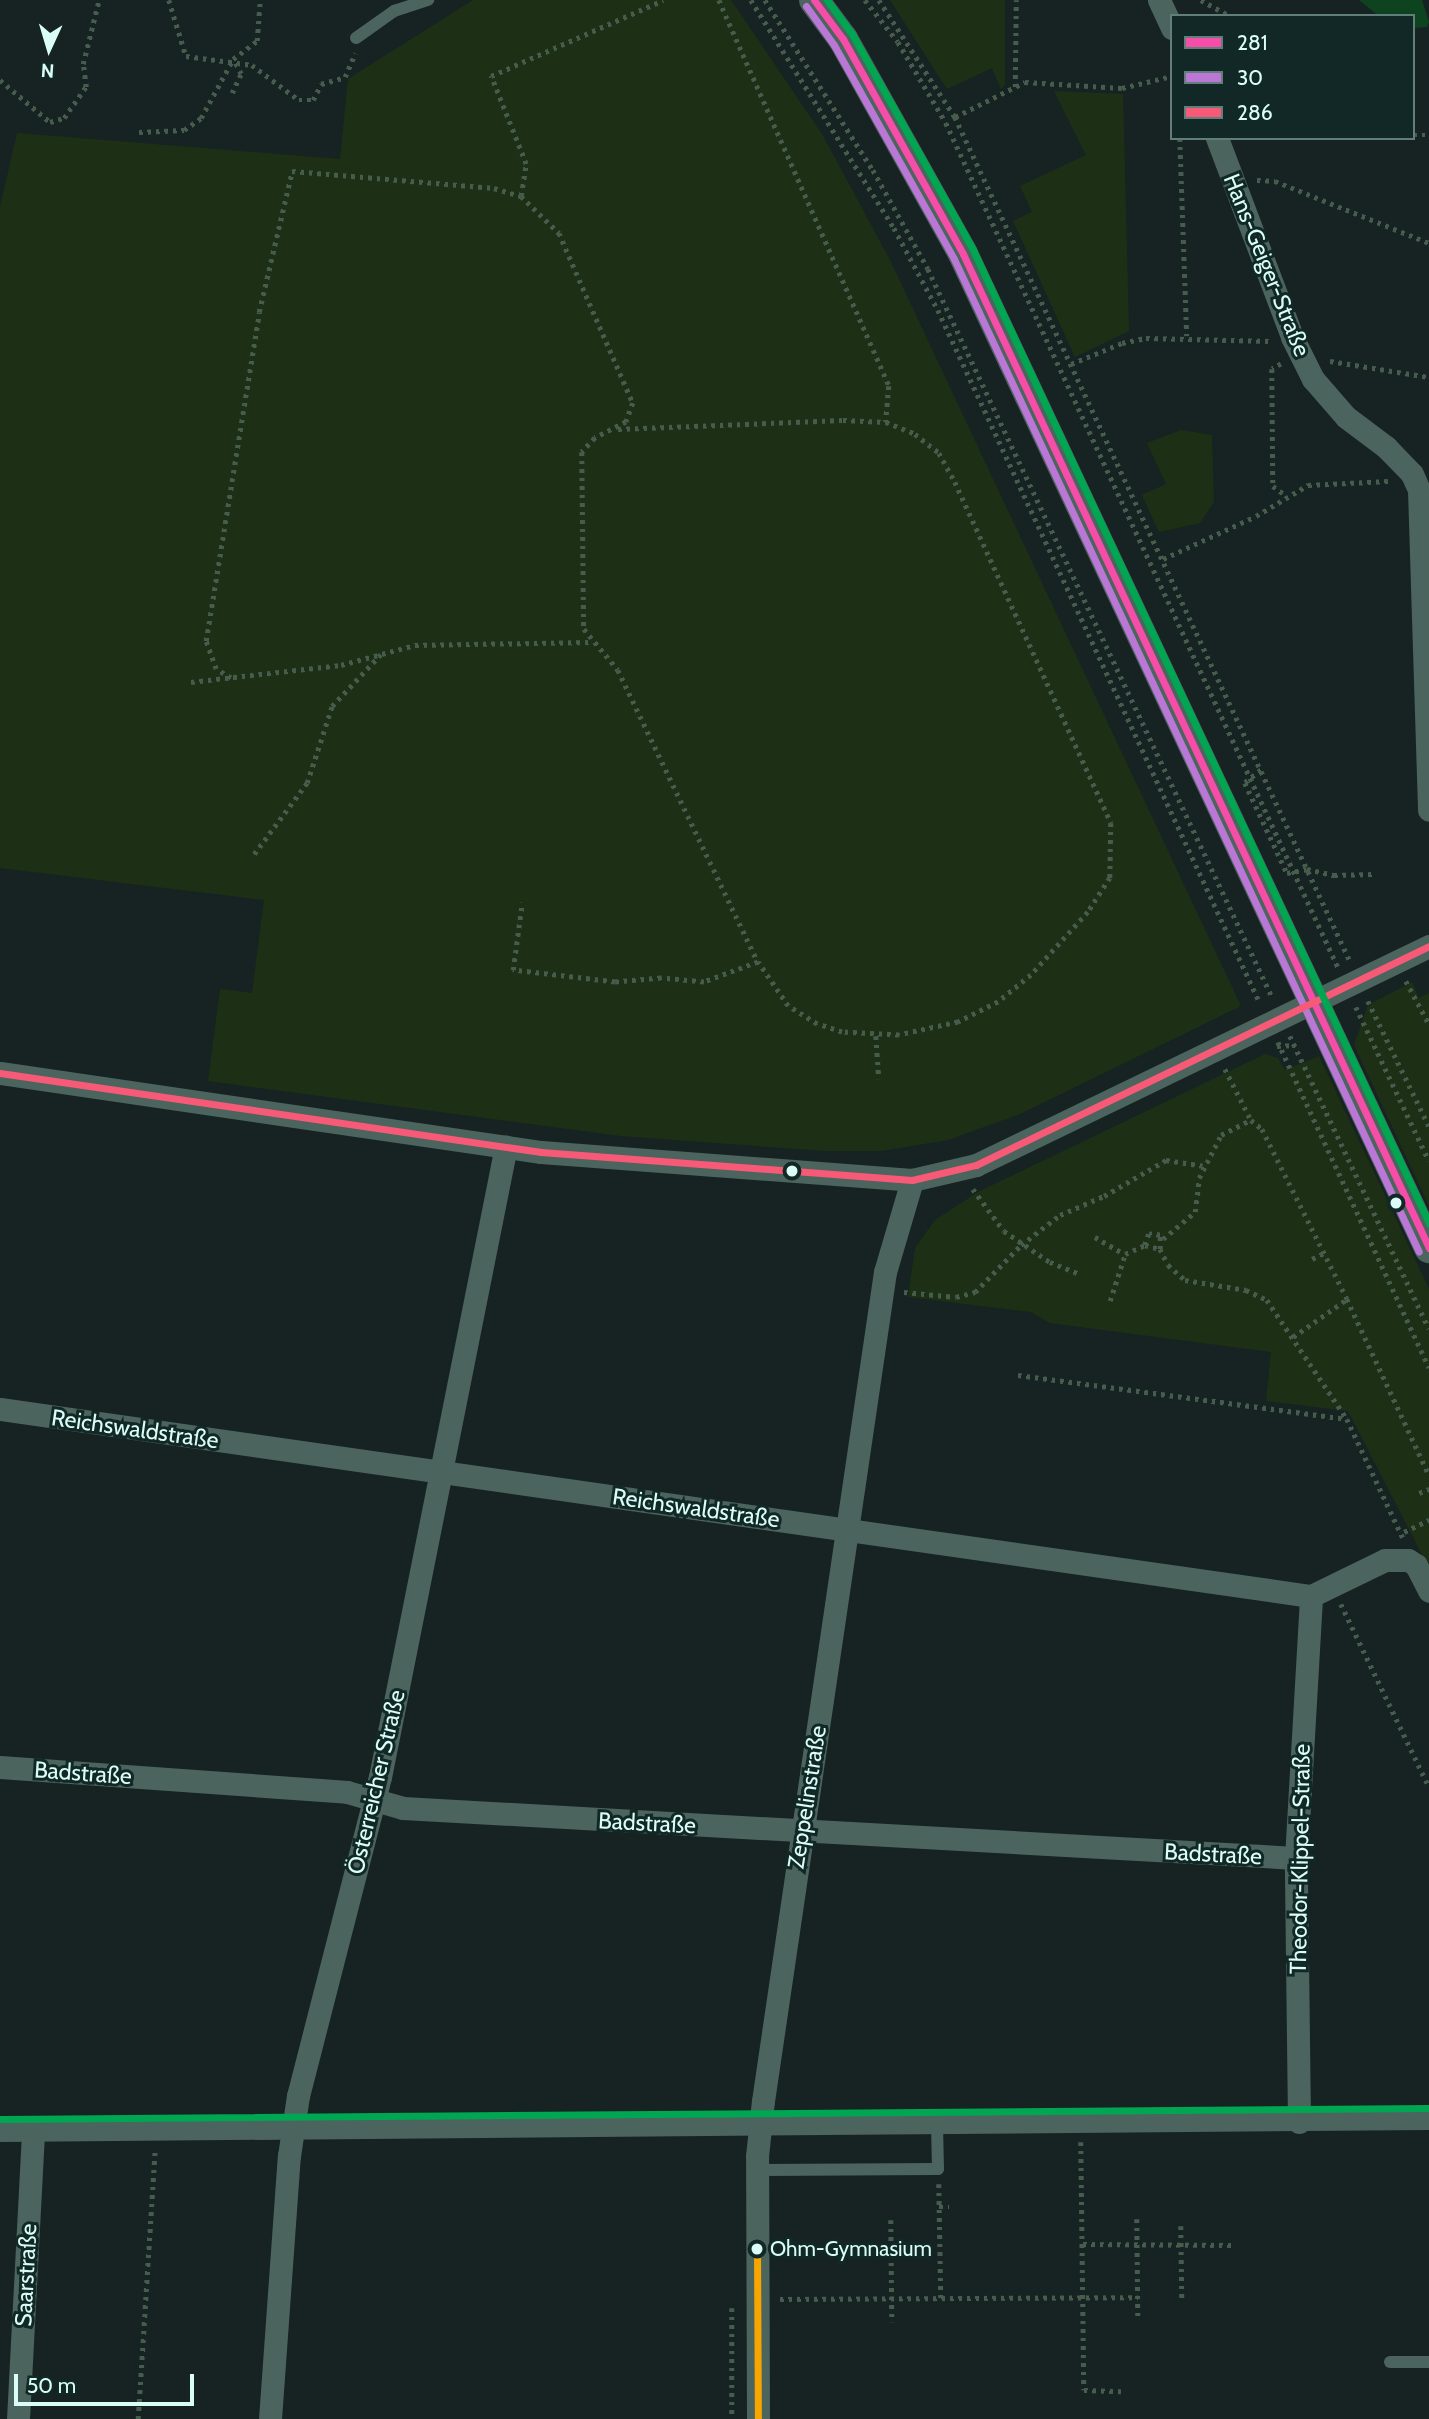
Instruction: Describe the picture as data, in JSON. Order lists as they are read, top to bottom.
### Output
{
  "streets": {
    "street": [
      "Hans-Geiger-Straße",
      "Reichswaldstraße",
      "Badstraße",
      "Österreicher Straße",
      "Zeppelinstraße",
      "Theodor-Klippel-Straße",
      "Saarstraße"
    ]
  },
  "crossings": [
    ["Reichswaldstraße", "Österreicher Straße"],
    ["Reichswaldstraße", "Zeppelinstraße"],
    ["Reichswaldstraße", "Theodor-Klippel-Straße"],
    ["Badstraße", "Österreicher Straße"],
    ["Badstraße", "Zeppelinstraße"],
    ["Badstraße", "Theodor-Klippel-Straße"]
  ],
  "places": ["Ohm-Gymnasium"],
  "lines": ["transit line 281", "transit line 30", "transit line 286"],
  "legend": ["281", "30", "286"],
  "scale_bar": "50 m",
  "north": "bottom"
}
